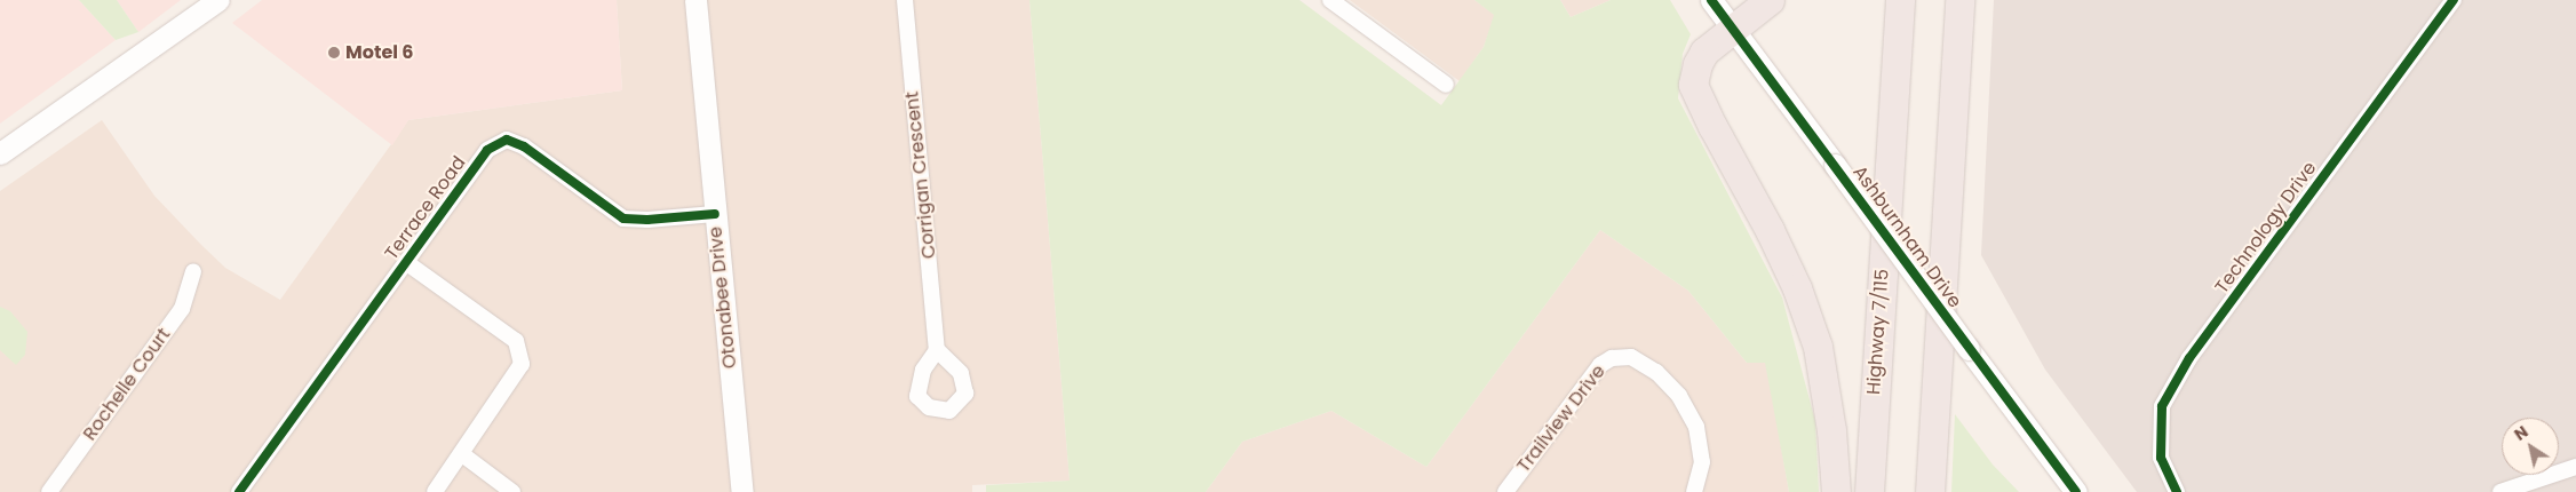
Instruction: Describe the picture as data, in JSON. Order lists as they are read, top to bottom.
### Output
{
  "streets": {
    "highway": ["Highway 7/115"],
    "main road": ["Ashburnham Drive", "Otonabee Drive"],
    "street": [
      "Corrigan Crescent",
      "Terrace Road",
      "Technology Drive",
      "Rochelle Court",
      "Trailview Drive"
    ]
  },
  "crossings": [
    ["Terrace Road", "Otonabee Drive"]
  ],
  "places": ["Motel 6"],
  "north": "top left"
}
